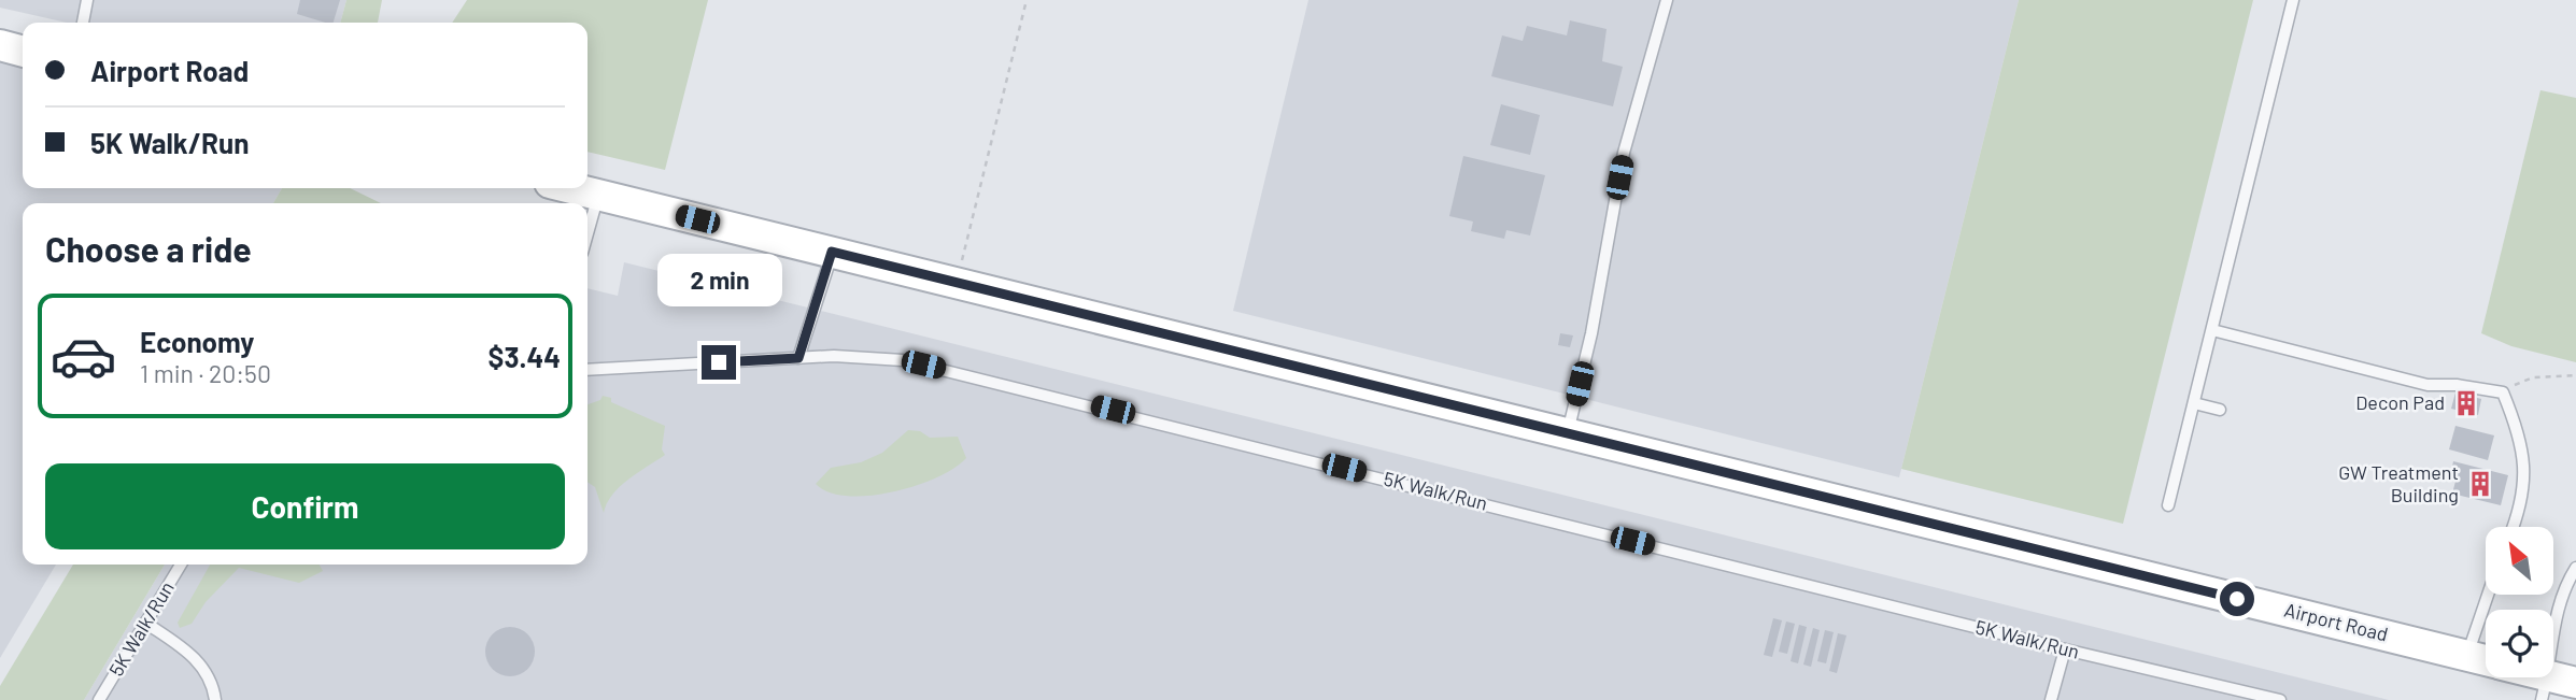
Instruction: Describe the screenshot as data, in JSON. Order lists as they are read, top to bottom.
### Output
{
  "streets": {
    "main road": ["Airport Road"],
    "lane": ["5K Walk/Run"]
  },
  "places": {
    "building": ["Decon Pad", "GW Treatment Building"]
  },
  "north": "top left",
  "page": {
    "banner": ["Airport Road", "5K Walk/Run"],
    "heading": "Choose a ride",
    "bubble": "2 min",
    "list": [
      {
        "name": "Economy",
        "note": "1 min · 20:50",
        "value": "$3.44"
      }
    ],
    "buttons": "Confirm"
  }
}
